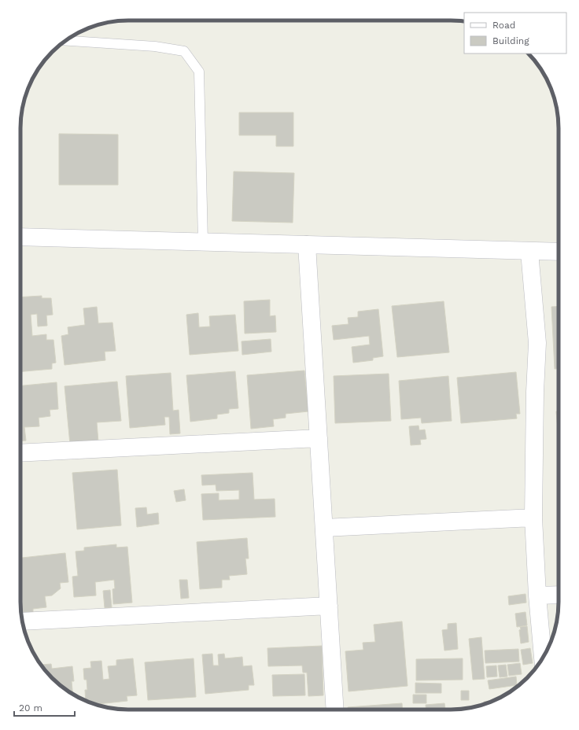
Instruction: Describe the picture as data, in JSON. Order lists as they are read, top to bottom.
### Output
{
  "legend": ["Road", "Building"],
  "scale_bar": "20 m"
}
